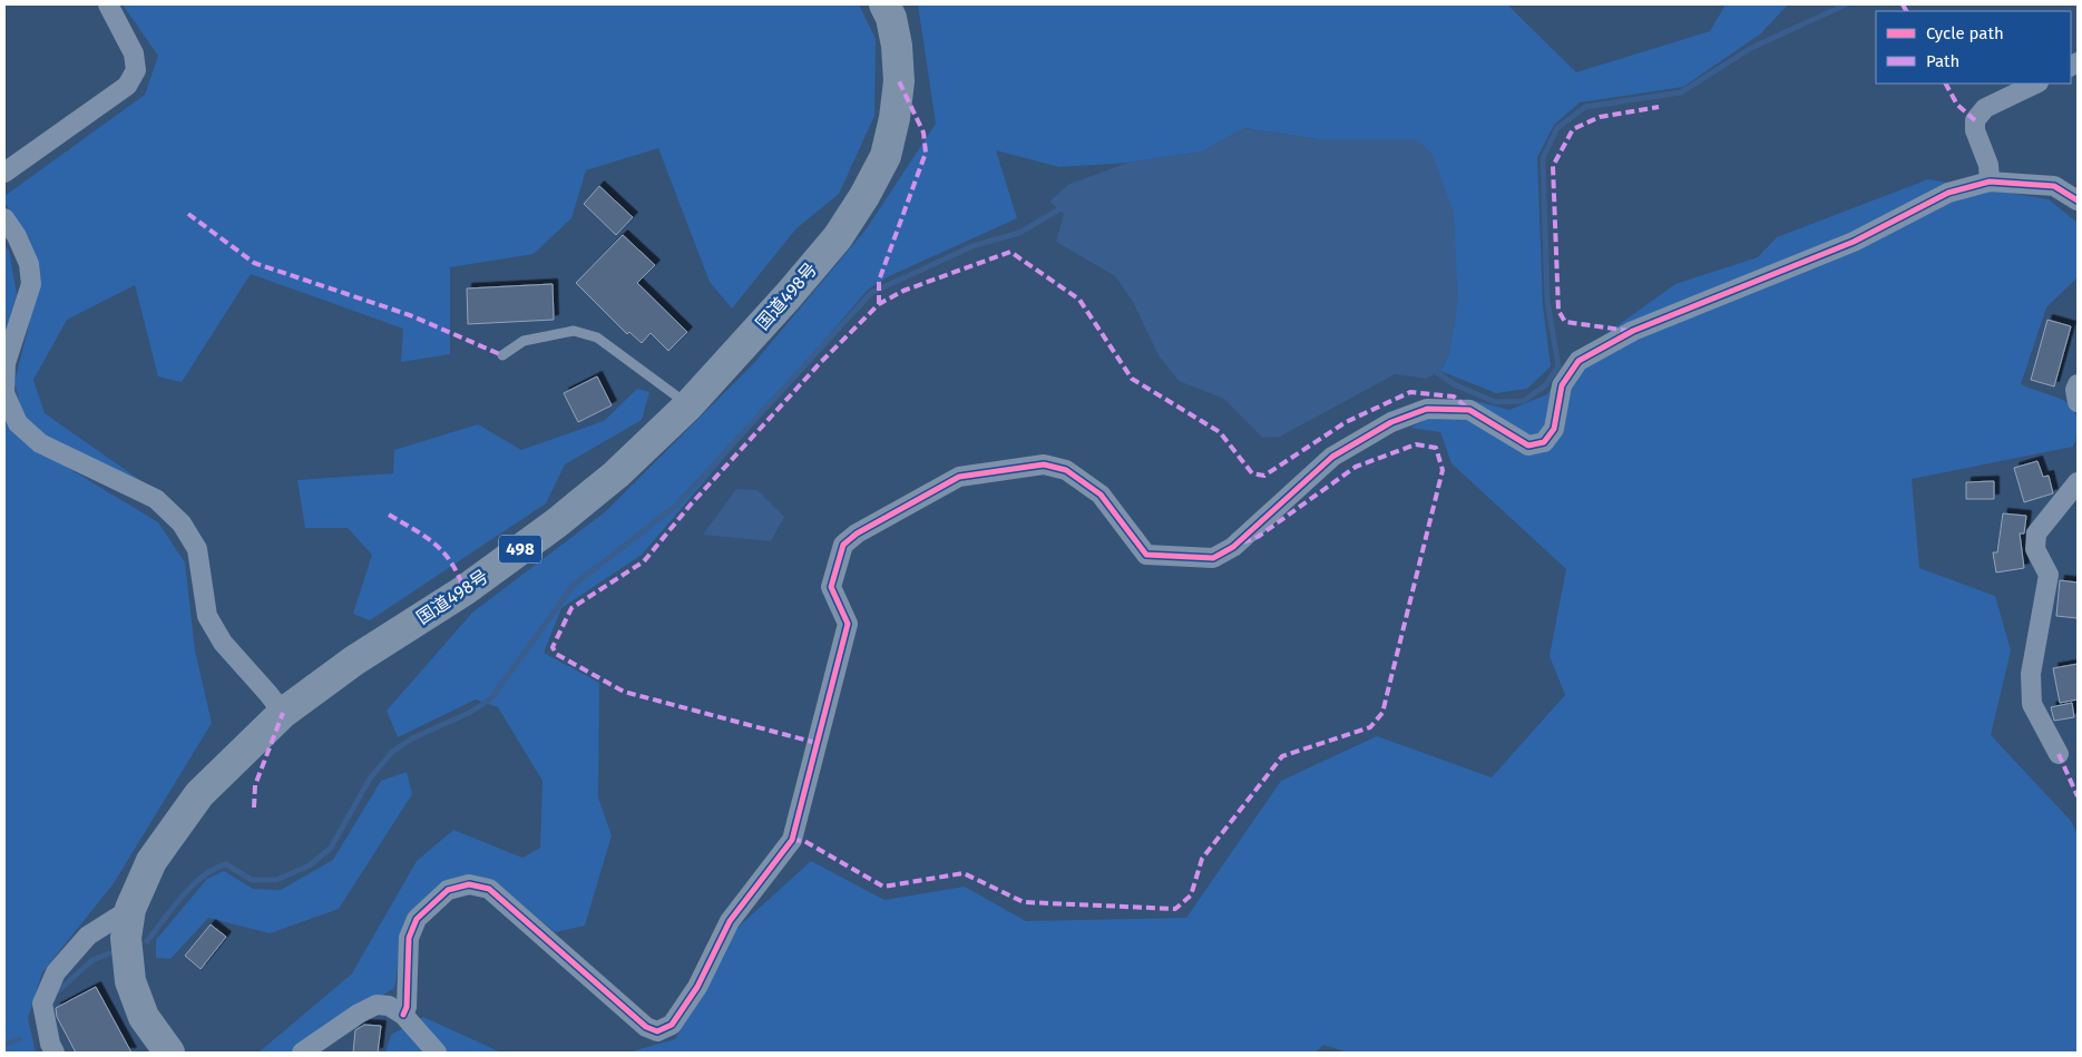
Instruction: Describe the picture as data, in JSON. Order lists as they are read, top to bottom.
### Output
{
  "streets": {
    "highway": ["国道498号", "498"]
  },
  "legend": ["Cycle path", "Path"]
}
